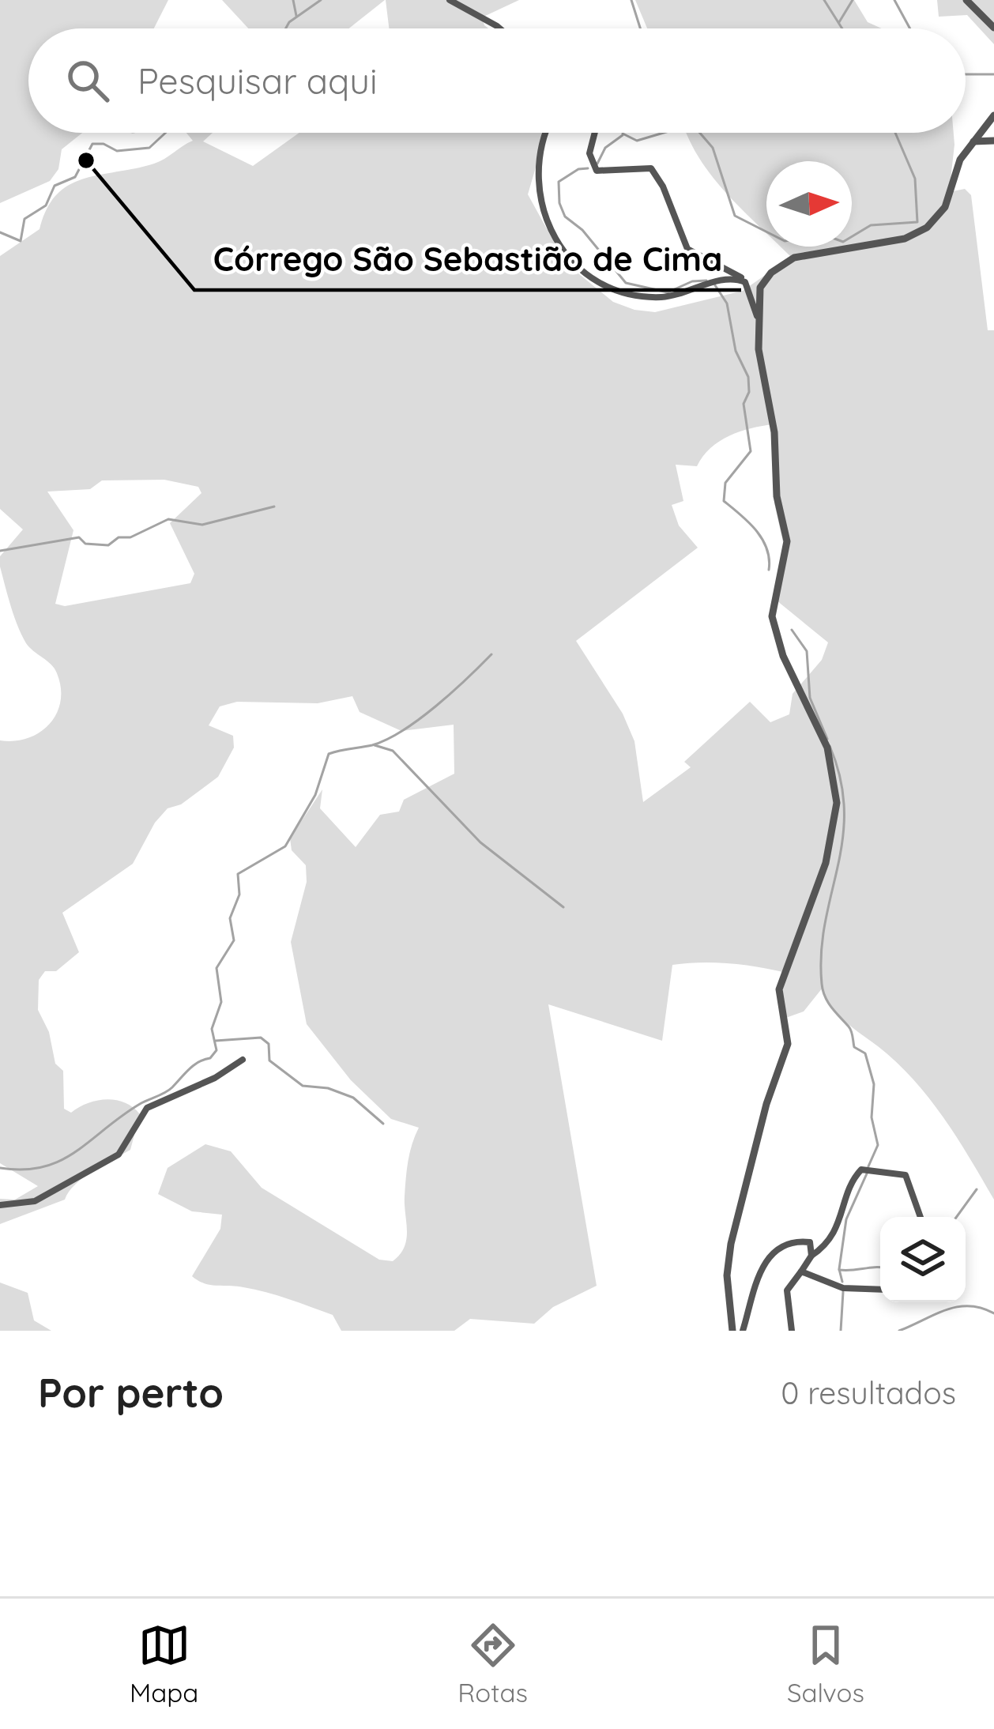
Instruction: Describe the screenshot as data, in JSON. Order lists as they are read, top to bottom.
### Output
{
  "places": ["Córrego São Sebastião de Cima"],
  "north": "right",
  "page": {
    "search": "Pesquisar aqui",
    "heading": ["Por perto", "0 resultados"],
    "nav": ["Mapa", "Rotas", "Salvos"]
  }
}
